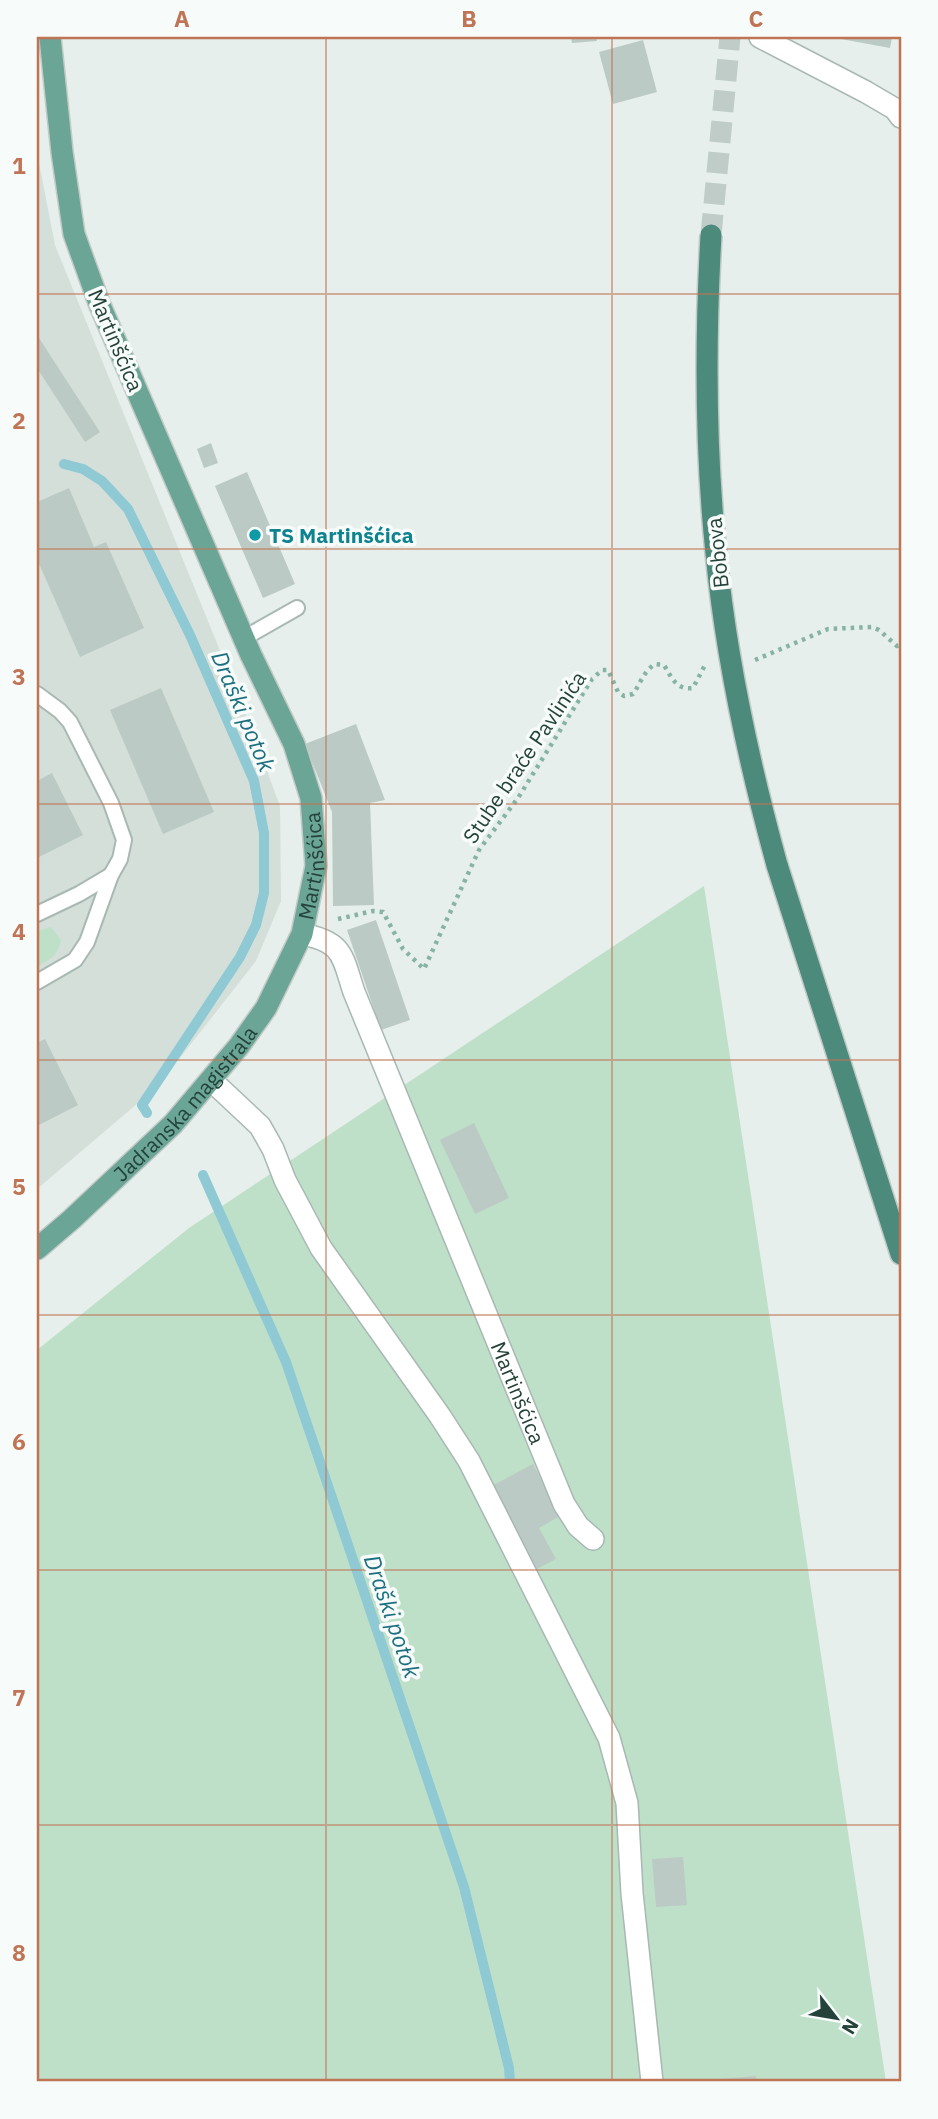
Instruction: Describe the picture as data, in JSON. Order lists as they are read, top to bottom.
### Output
{
  "streets": {
    "highway": ["Bobova"],
    "main road": ["Martinšćica", "Jadranska magistrala"],
    "path": ["Stube braće Pavlinića"]
  },
  "crossings": [
    ["Martinšćica", "Jadranska magistrala"]
  ],
  "water": ["Draški potok"],
  "places": ["TS Martinšćica"],
  "north": "bottom right",
  "grid": {
    "columns": ["A", "B", "C"],
    "rows": [
      "1",
      "2",
      "3",
      "4",
      "5",
      "6",
      "7",
      "8"
    ]
  }
}
